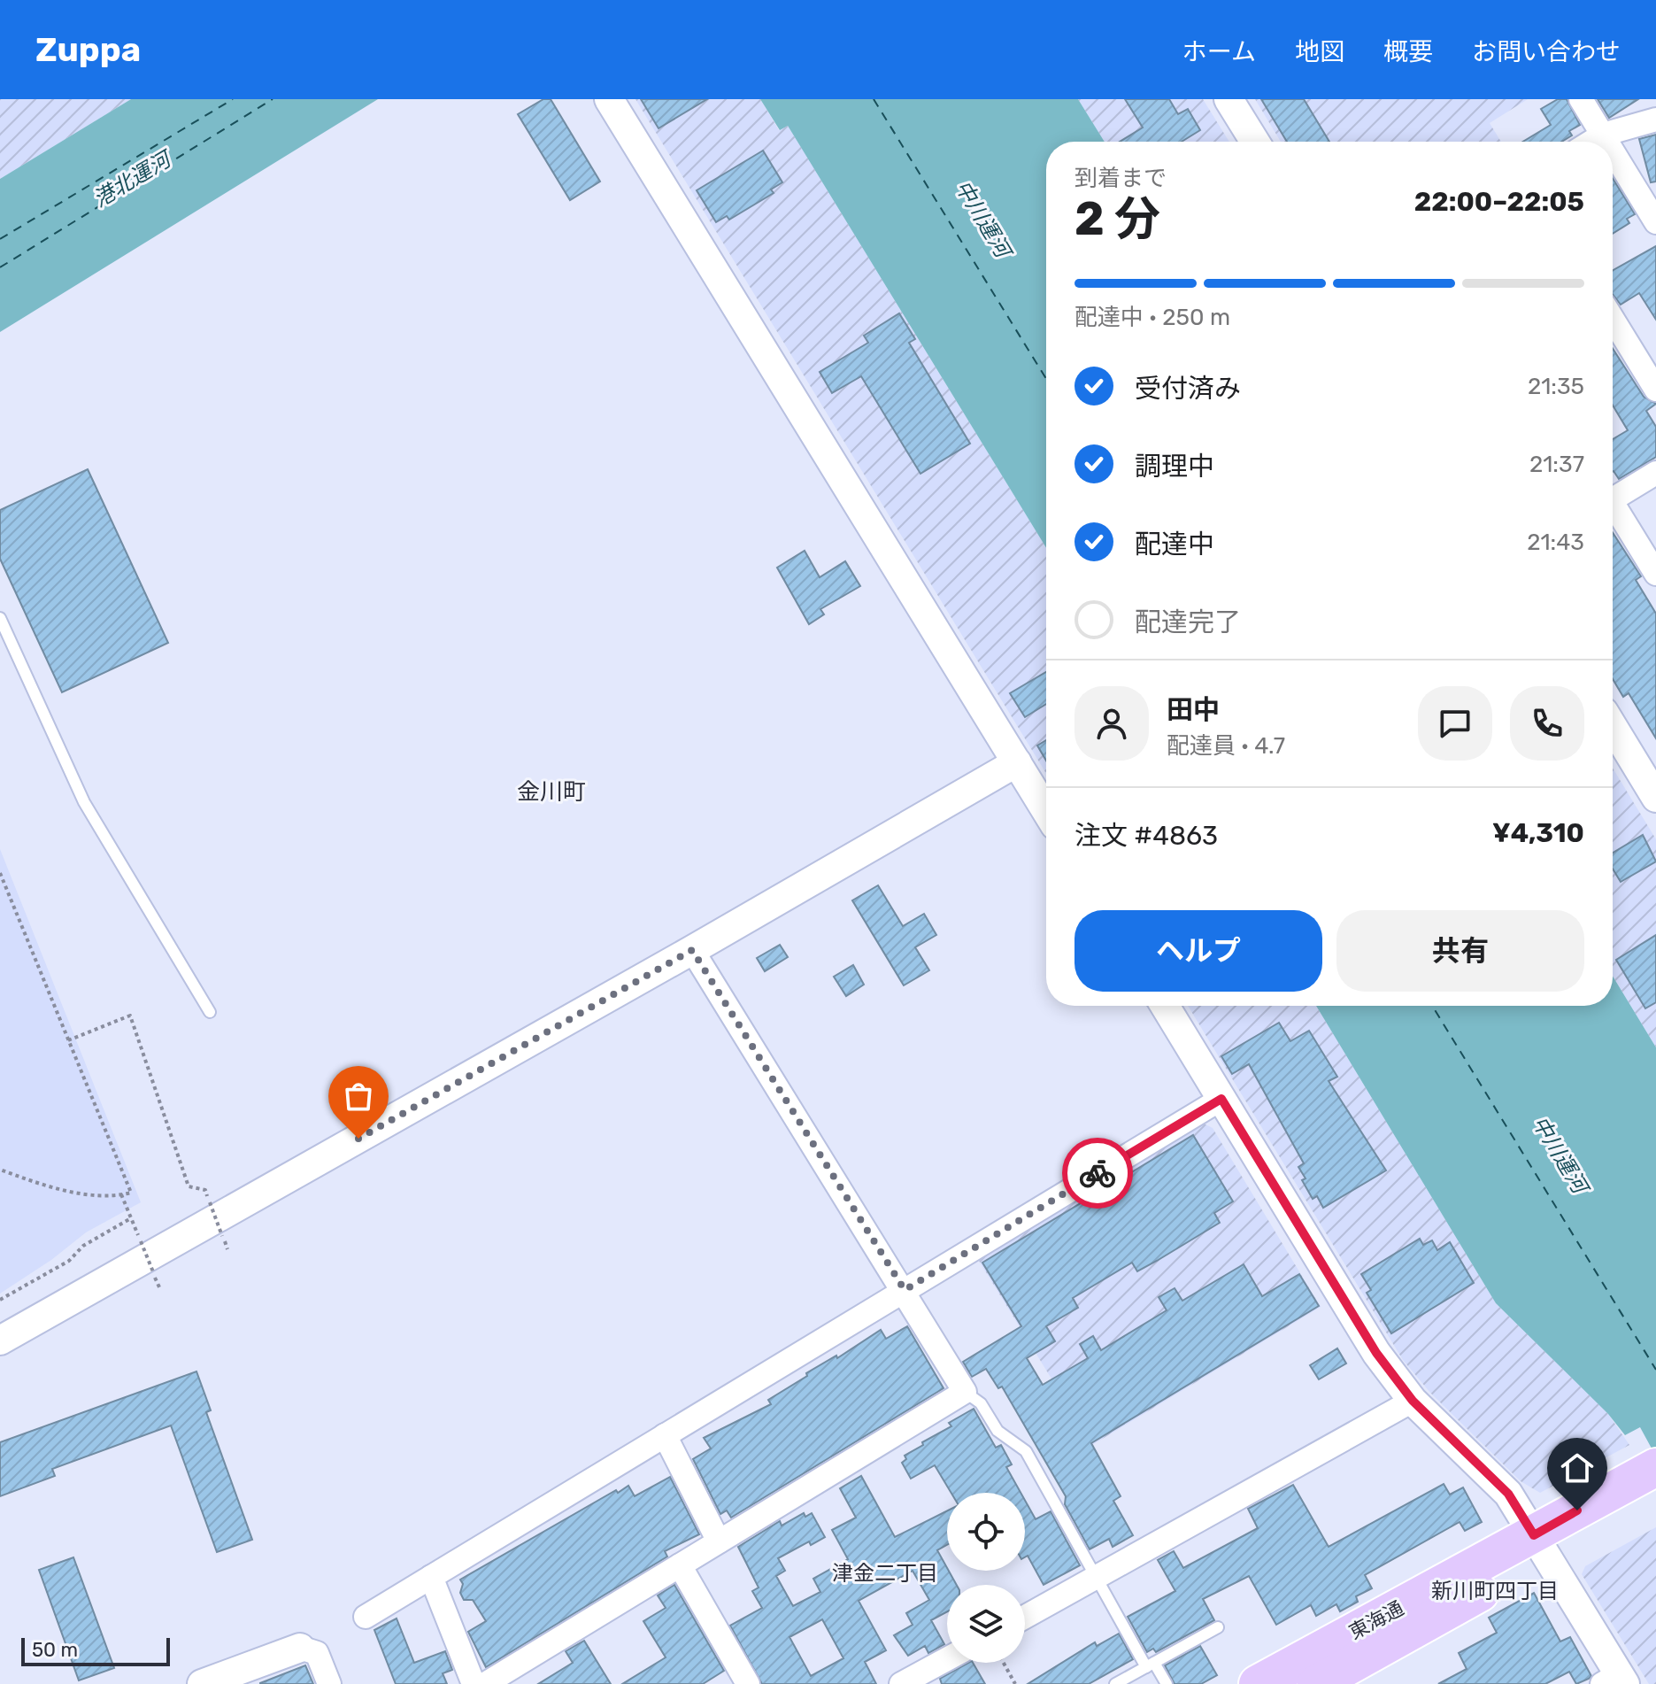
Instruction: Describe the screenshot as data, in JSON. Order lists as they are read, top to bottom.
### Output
{
  "streets": {
    "main road": ["東海通"]
  },
  "districts": ["金川町", "津金二丁目", "新川町四丁目"],
  "water": ["港北運河", "中川運河"],
  "scale_bar": "50 m",
  "page": {
    "header": "Zuppa",
    "nav": [
      "ホーム",
      "地図",
      "概要",
      "お問い合わせ"
    ],
    "heading": ["2 分", "到着まで", "22:00–22:05"],
    "panel": [
      "田中",
      "配達員 · 4.7",
      "注文 #4863",
      "¥4,310"
    ],
    "bar": "配達中 · 250 m",
    "list": [
      ["受付済み", "21:35"],
      ["調理中", "21:37"],
      ["配達中", "21:43"],
      "配達完了"
    ],
    "buttons": ["ヘルプ", "共有"],
    "scale": "50 m"
  }
}
